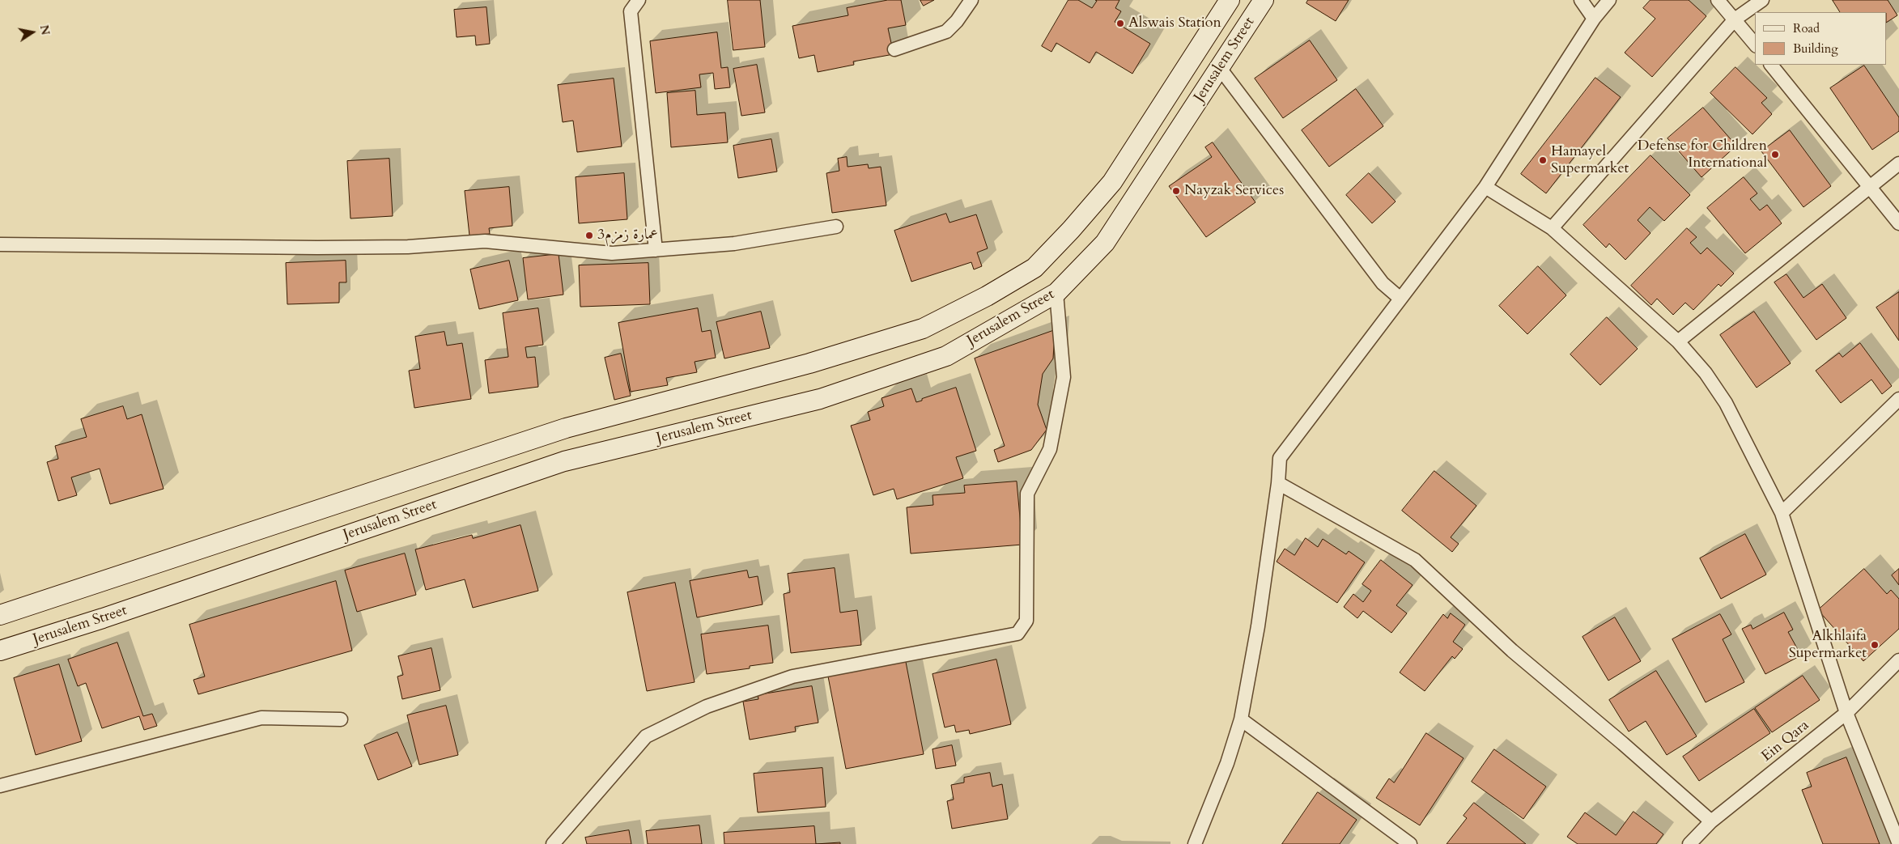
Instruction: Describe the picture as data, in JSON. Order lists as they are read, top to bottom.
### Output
{
  "streets": {
    "main road": ["Jerusalem Street"],
    "street": ["Ein Qara"]
  },
  "places": [
    "Alswais Station",
    "Defense for Children International",
    "Hamayel Supermarket",
    "Nayzak Services",
    "عمارة زمزم3",
    "Alkhlaifa Supermarket"
  ],
  "legend": ["Road", "Building"],
  "north": "right"
}
